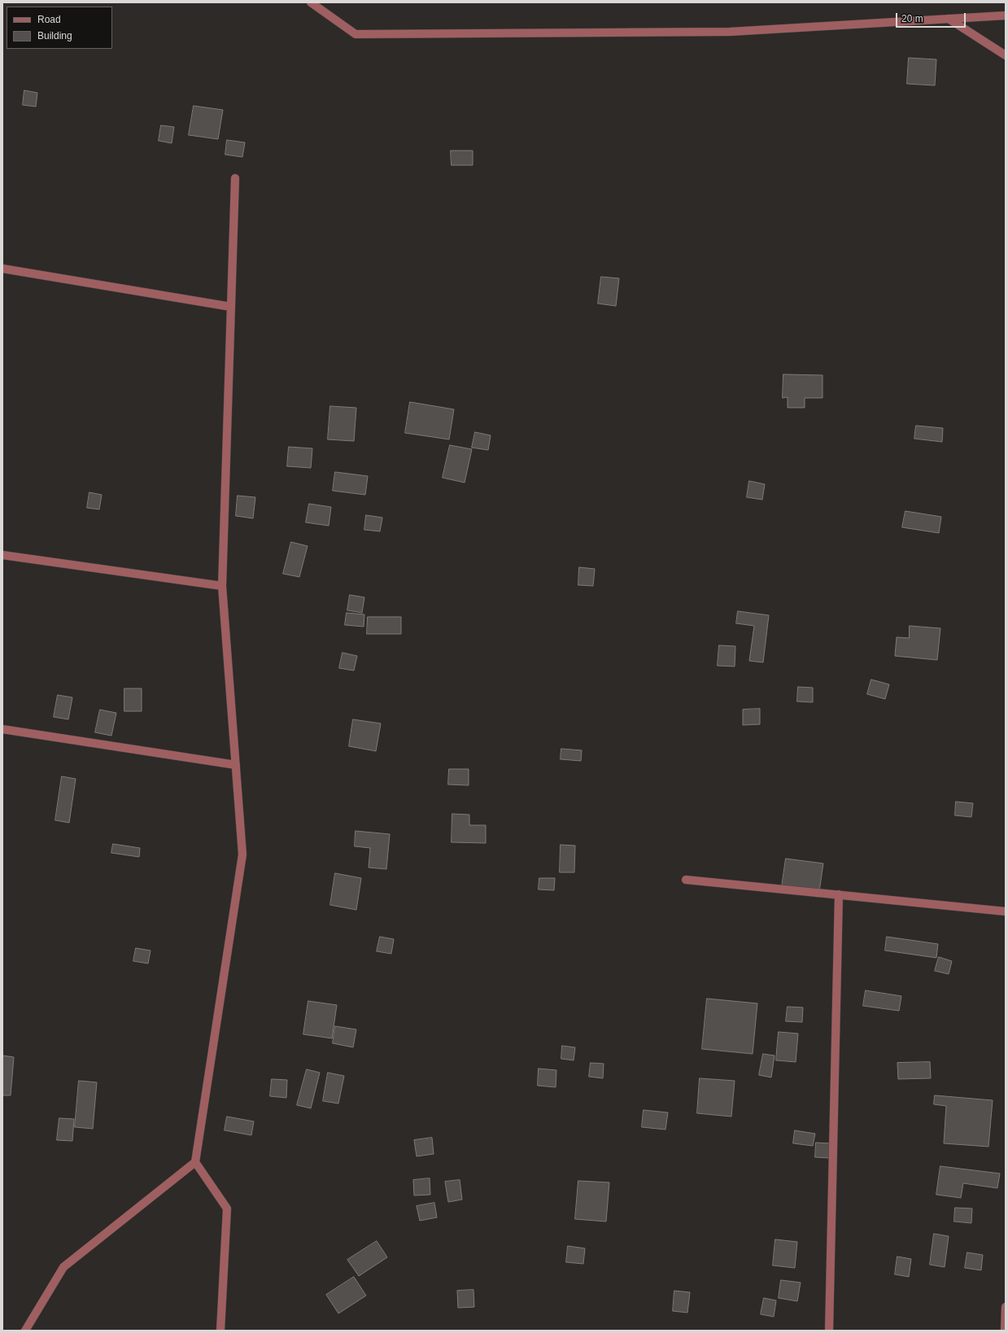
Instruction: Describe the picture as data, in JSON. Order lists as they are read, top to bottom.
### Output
{
  "legend": ["Road", "Building"],
  "scale_bar": "20 m"
}
